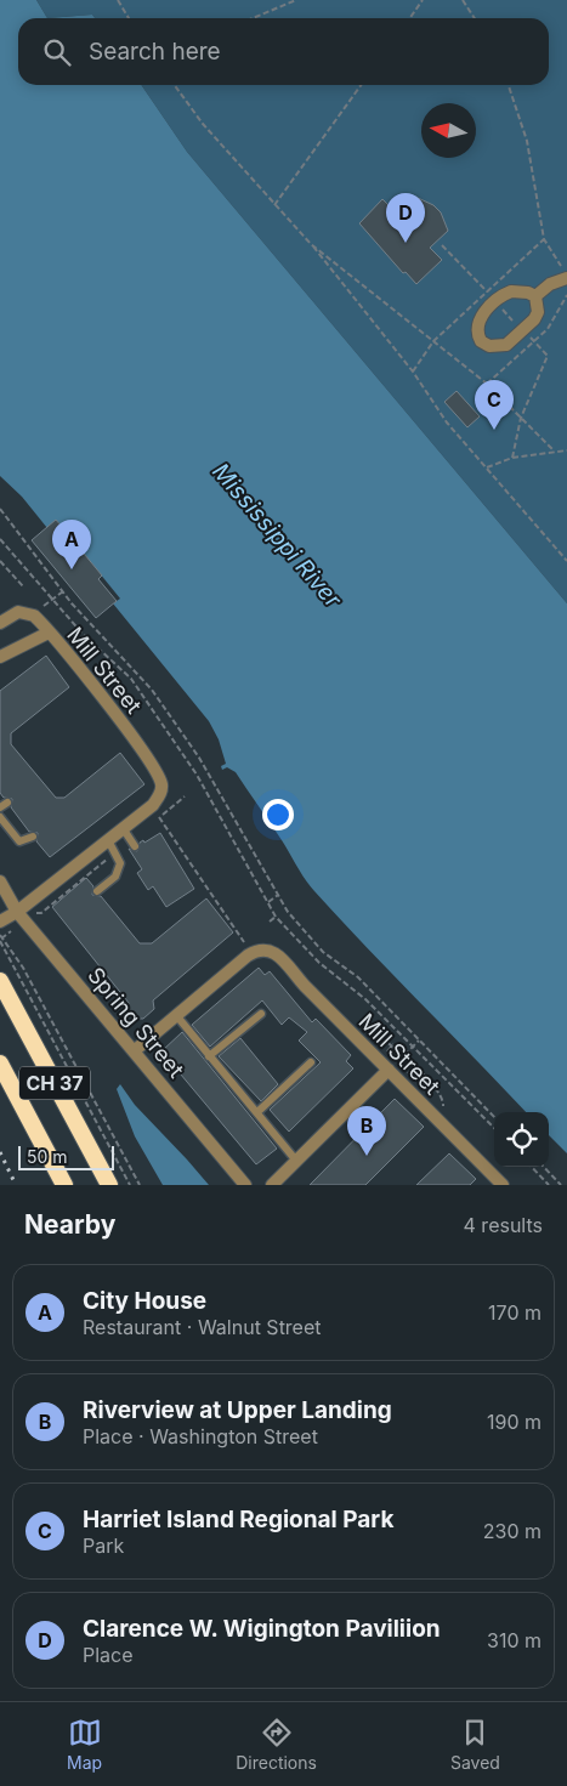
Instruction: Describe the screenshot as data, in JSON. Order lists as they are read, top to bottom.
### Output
{
  "streets": {
    "highway": ["CH 37"],
    "street": ["Mill Street", "Spring Street"]
  },
  "water": ["Mississippi River"],
  "scale_bar": "50 m",
  "north": "left",
  "page": {
    "search": "Search here",
    "pins": [
      "D",
      "C",
      "A",
      "B"
    ],
    "scale": "50 m",
    "heading": ["Nearby", "4 results"],
    "list": [
      {
        "mark": "A",
        "name": "City House",
        "note": "Restaurant · Walnut Street",
        "value": "170 m"
      },
      {
        "mark": "B",
        "name": "Riverview at Upper Landing",
        "note": "Place · Washington Street",
        "value": "190 m"
      },
      {
        "mark": "C",
        "name": "Harriet Island Regional Park",
        "note": "Park",
        "value": "230 m"
      },
      {
        "mark": "D",
        "name": "Clarence W. Wigington Paviliion",
        "note": "Place",
        "value": "310 m"
      }
    ],
    "nav": ["Map", "Directions", "Saved"]
  }
}
